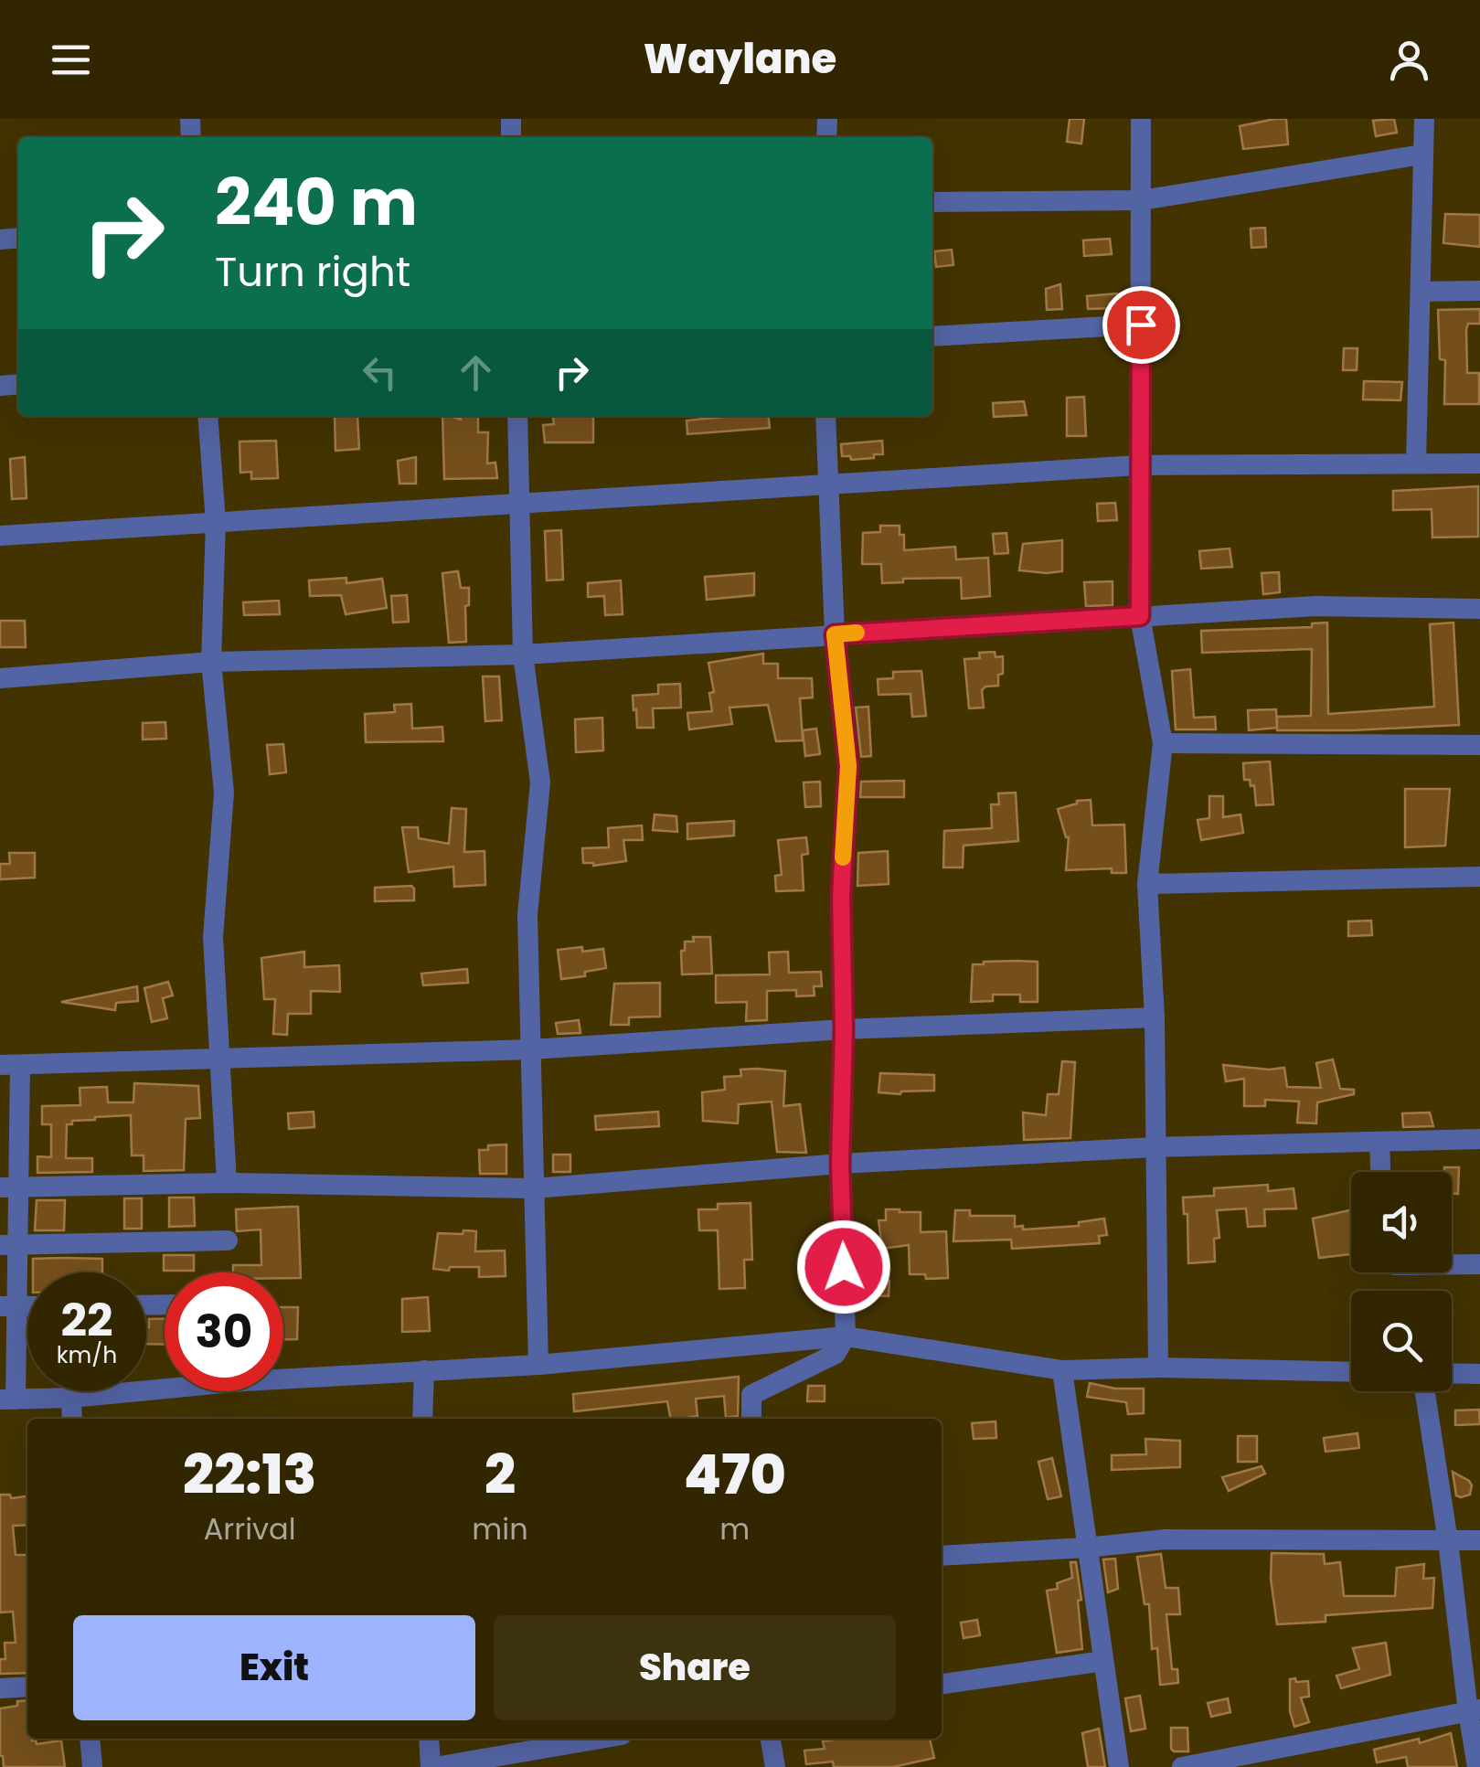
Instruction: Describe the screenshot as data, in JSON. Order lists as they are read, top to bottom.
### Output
{
  "page": {
    "header": "Waylane",
    "turn": ["240 m", "Turn right"],
    "speed": "22 km/h",
    "limit": "30",
    "eta": [
      "22:13",
      "Arrival",
      "2",
      "min",
      "470",
      "m"
    ],
    "buttons": ["Exit", "Share"]
  }
}
